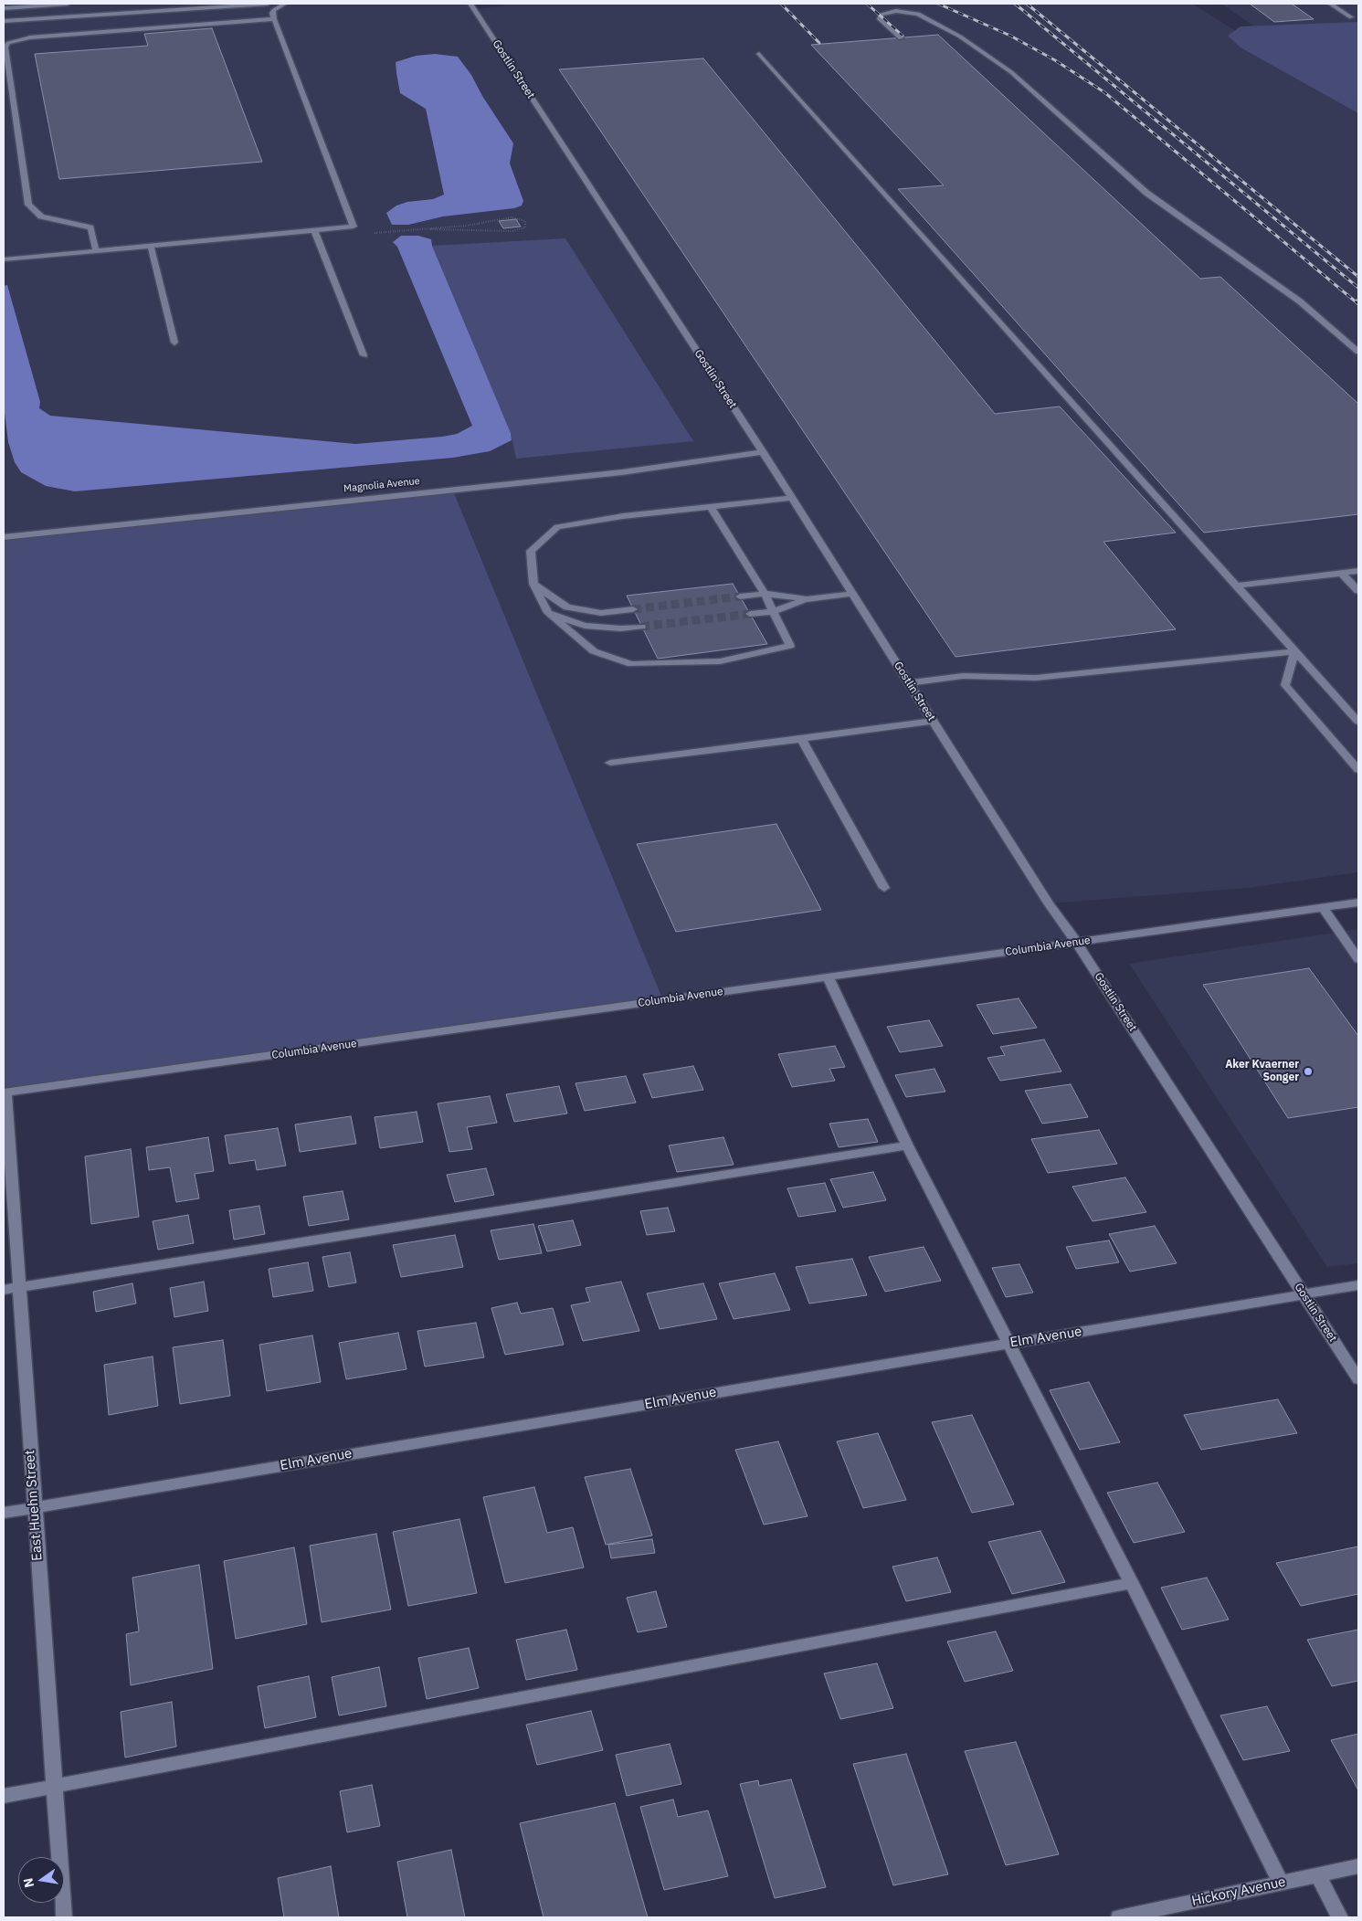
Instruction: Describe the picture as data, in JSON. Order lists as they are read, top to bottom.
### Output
{
  "streets": {
    "street": [
      "Gostlin Street",
      "Magnolia Avenue",
      "Columbia Avenue",
      "Elm Avenue",
      "East Huehn Street",
      "Hickory Avenue"
    ]
  },
  "crossings": [
    ["Gostlin Street", "Magnolia Avenue"],
    ["Gostlin Street", "Columbia Avenue"],
    ["Gostlin Street", "Elm Avenue"],
    ["Columbia Avenue", "East Huehn Street"],
    ["Elm Avenue", "East Huehn Street"]
  ],
  "places": ["Aker Kvaerner Songer"],
  "north": "left"
}
